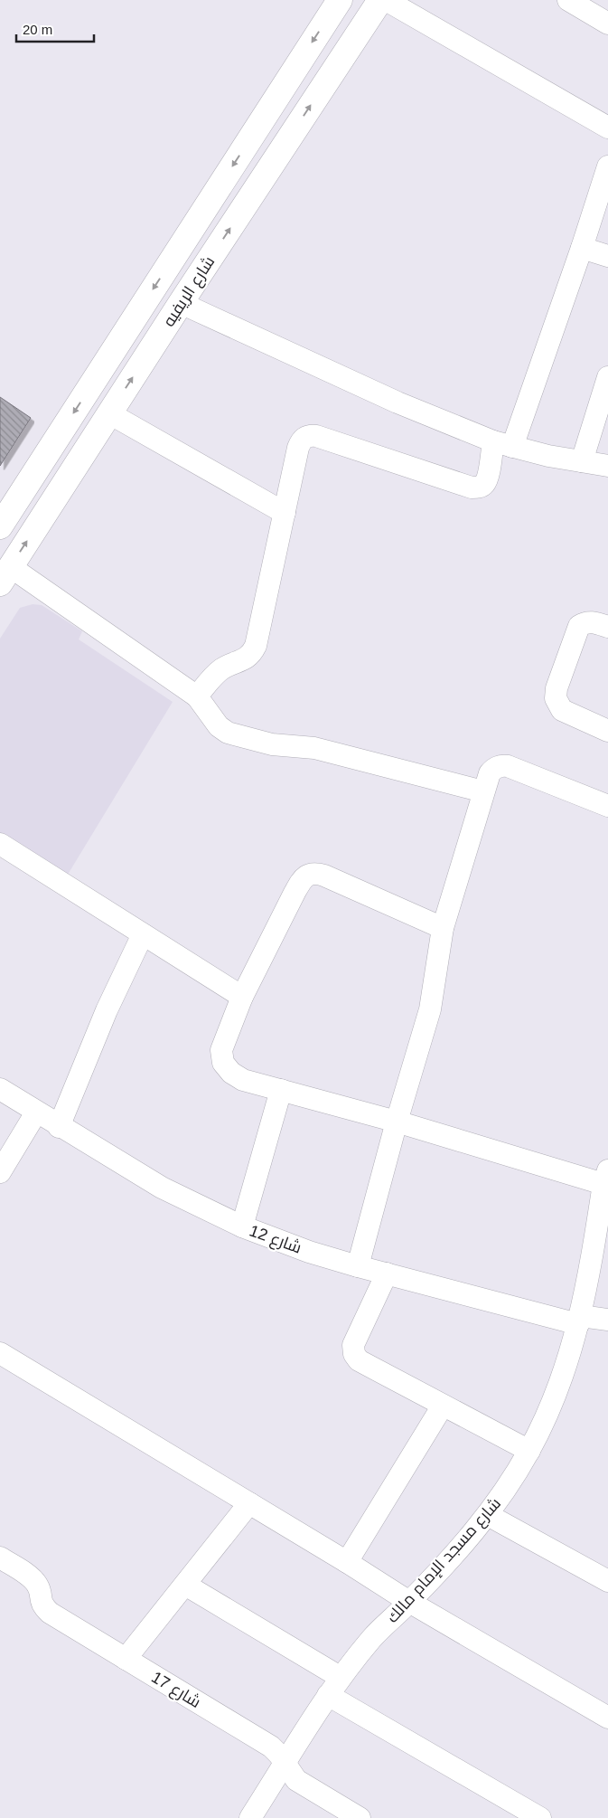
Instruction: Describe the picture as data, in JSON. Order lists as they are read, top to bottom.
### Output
{
  "streets": {
    "street": [
      "شارع الريفيه",
      "شارع 12",
      "شارع مسجد الإمام مالك",
      "شارع 17"
    ]
  },
  "crossings": [
    ["شارع 12", "شارع مسجد الإمام مالك"],
    ["شارع مسجد الإمام مالك", "شارع 17"]
  ],
  "scale_bar": "20 m"
}
